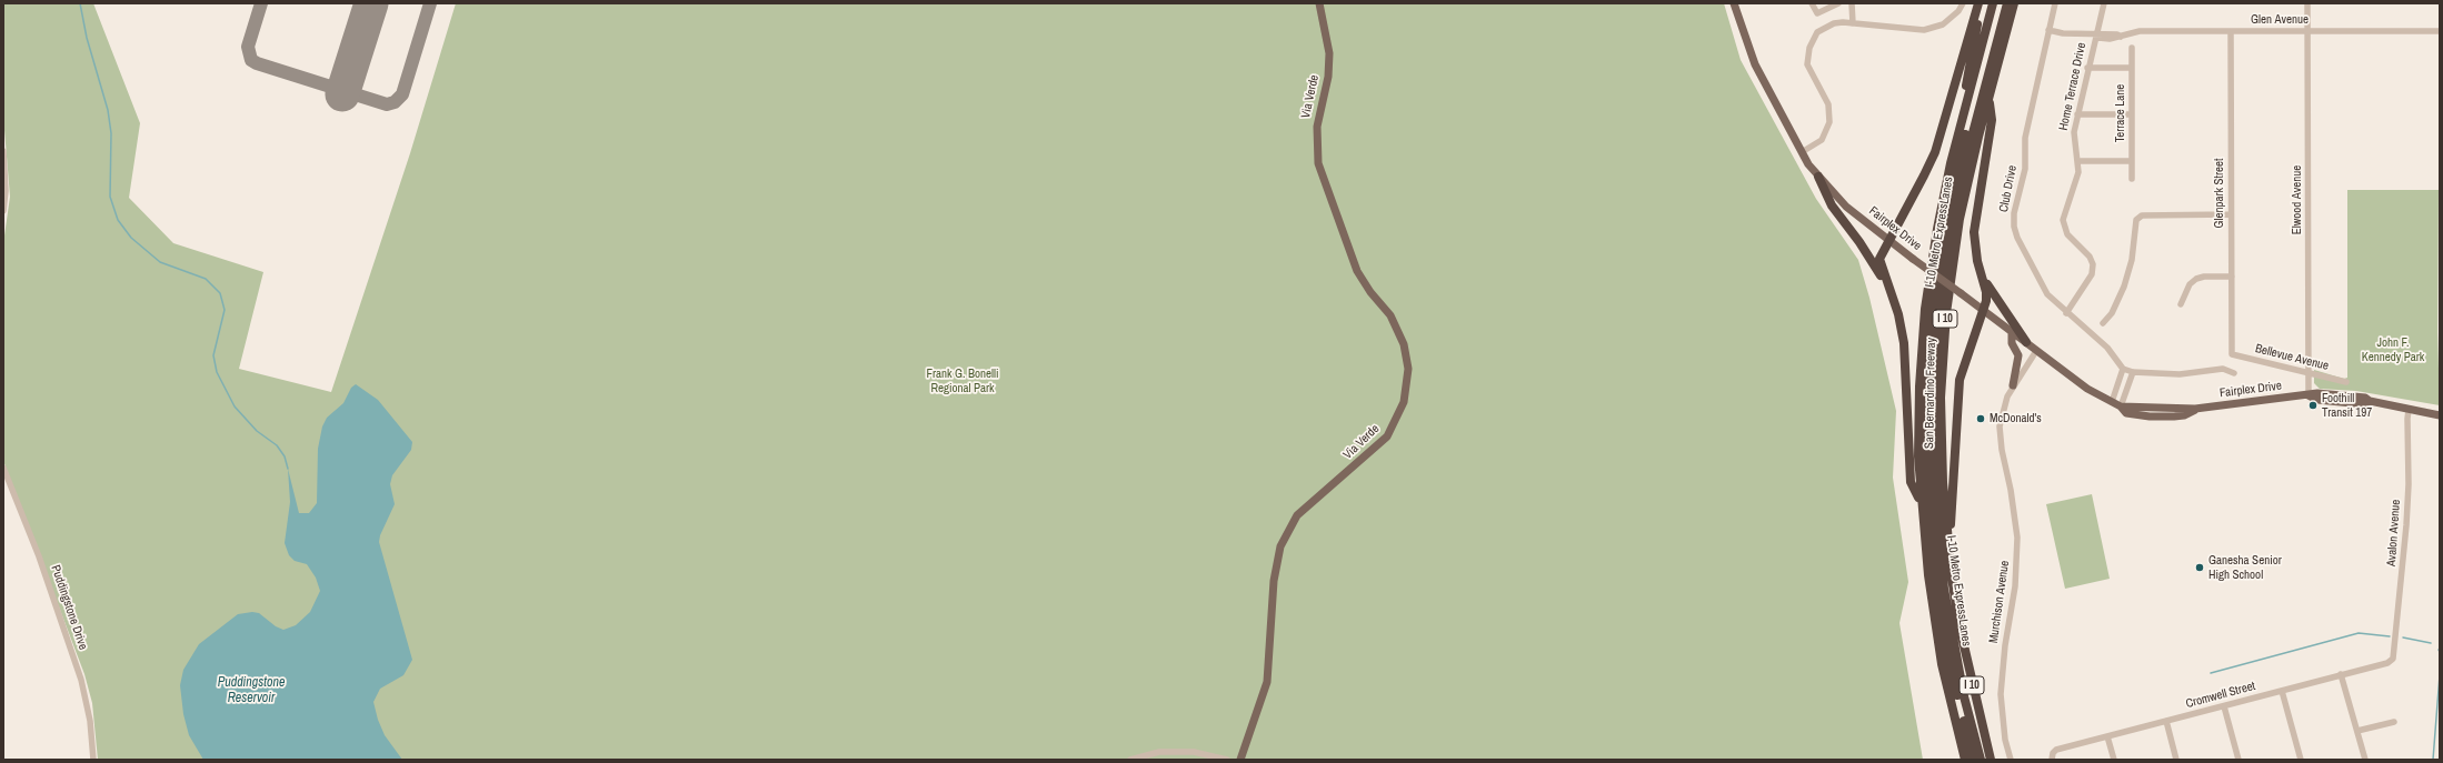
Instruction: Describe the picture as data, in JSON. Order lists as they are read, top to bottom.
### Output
{
  "streets": {
    "highway": ["I-10 Metro ExpressLanes", "I 10", "San Bernardino Freeway"],
    "main road": ["Via Verde", "Fairplex Drive"],
    "street": [
      "Glen Avenue",
      "Home Terrace Drive",
      "Terrace Lane",
      "Club Drive",
      "Glenpark Street",
      "Elwood Avenue",
      "Bellevue Avenue",
      "Avalon Avenue",
      "Murchison Avenue",
      "Puddingstone Drive",
      "Cromwell Street"
    ]
  },
  "crossings": [
    ["Glen Avenue", "Home Terrace Drive"],
    ["Glen Avenue", "Club Drive"],
    ["Glen Avenue", "Glenpark Street"],
    ["Glen Avenue", "Elwood Avenue"],
    ["Home Terrace Drive", "Club Drive"],
    ["Glenpark Street", "Bellevue Avenue"],
    ["Elwood Avenue", "Fairplex Drive"],
    ["Elwood Avenue", "Bellevue Avenue"],
    ["Fairplex Drive", "Avalon Avenue"],
    ["Fairplex Drive", "Murchison Avenue"],
    ["I-10 Metro ExpressLanes", "San Bernardino Freeway"],
    ["Avalon Avenue", "Cromwell Street"]
  ],
  "water": ["Puddingstone Reservoir"],
  "parks": ["John F. Kennedy Park", "Frank G. Bonelli Regional Park"],
  "places": ["Foothill Transit 197", "McDonald's", "Ganesha Senior High School"]
}
